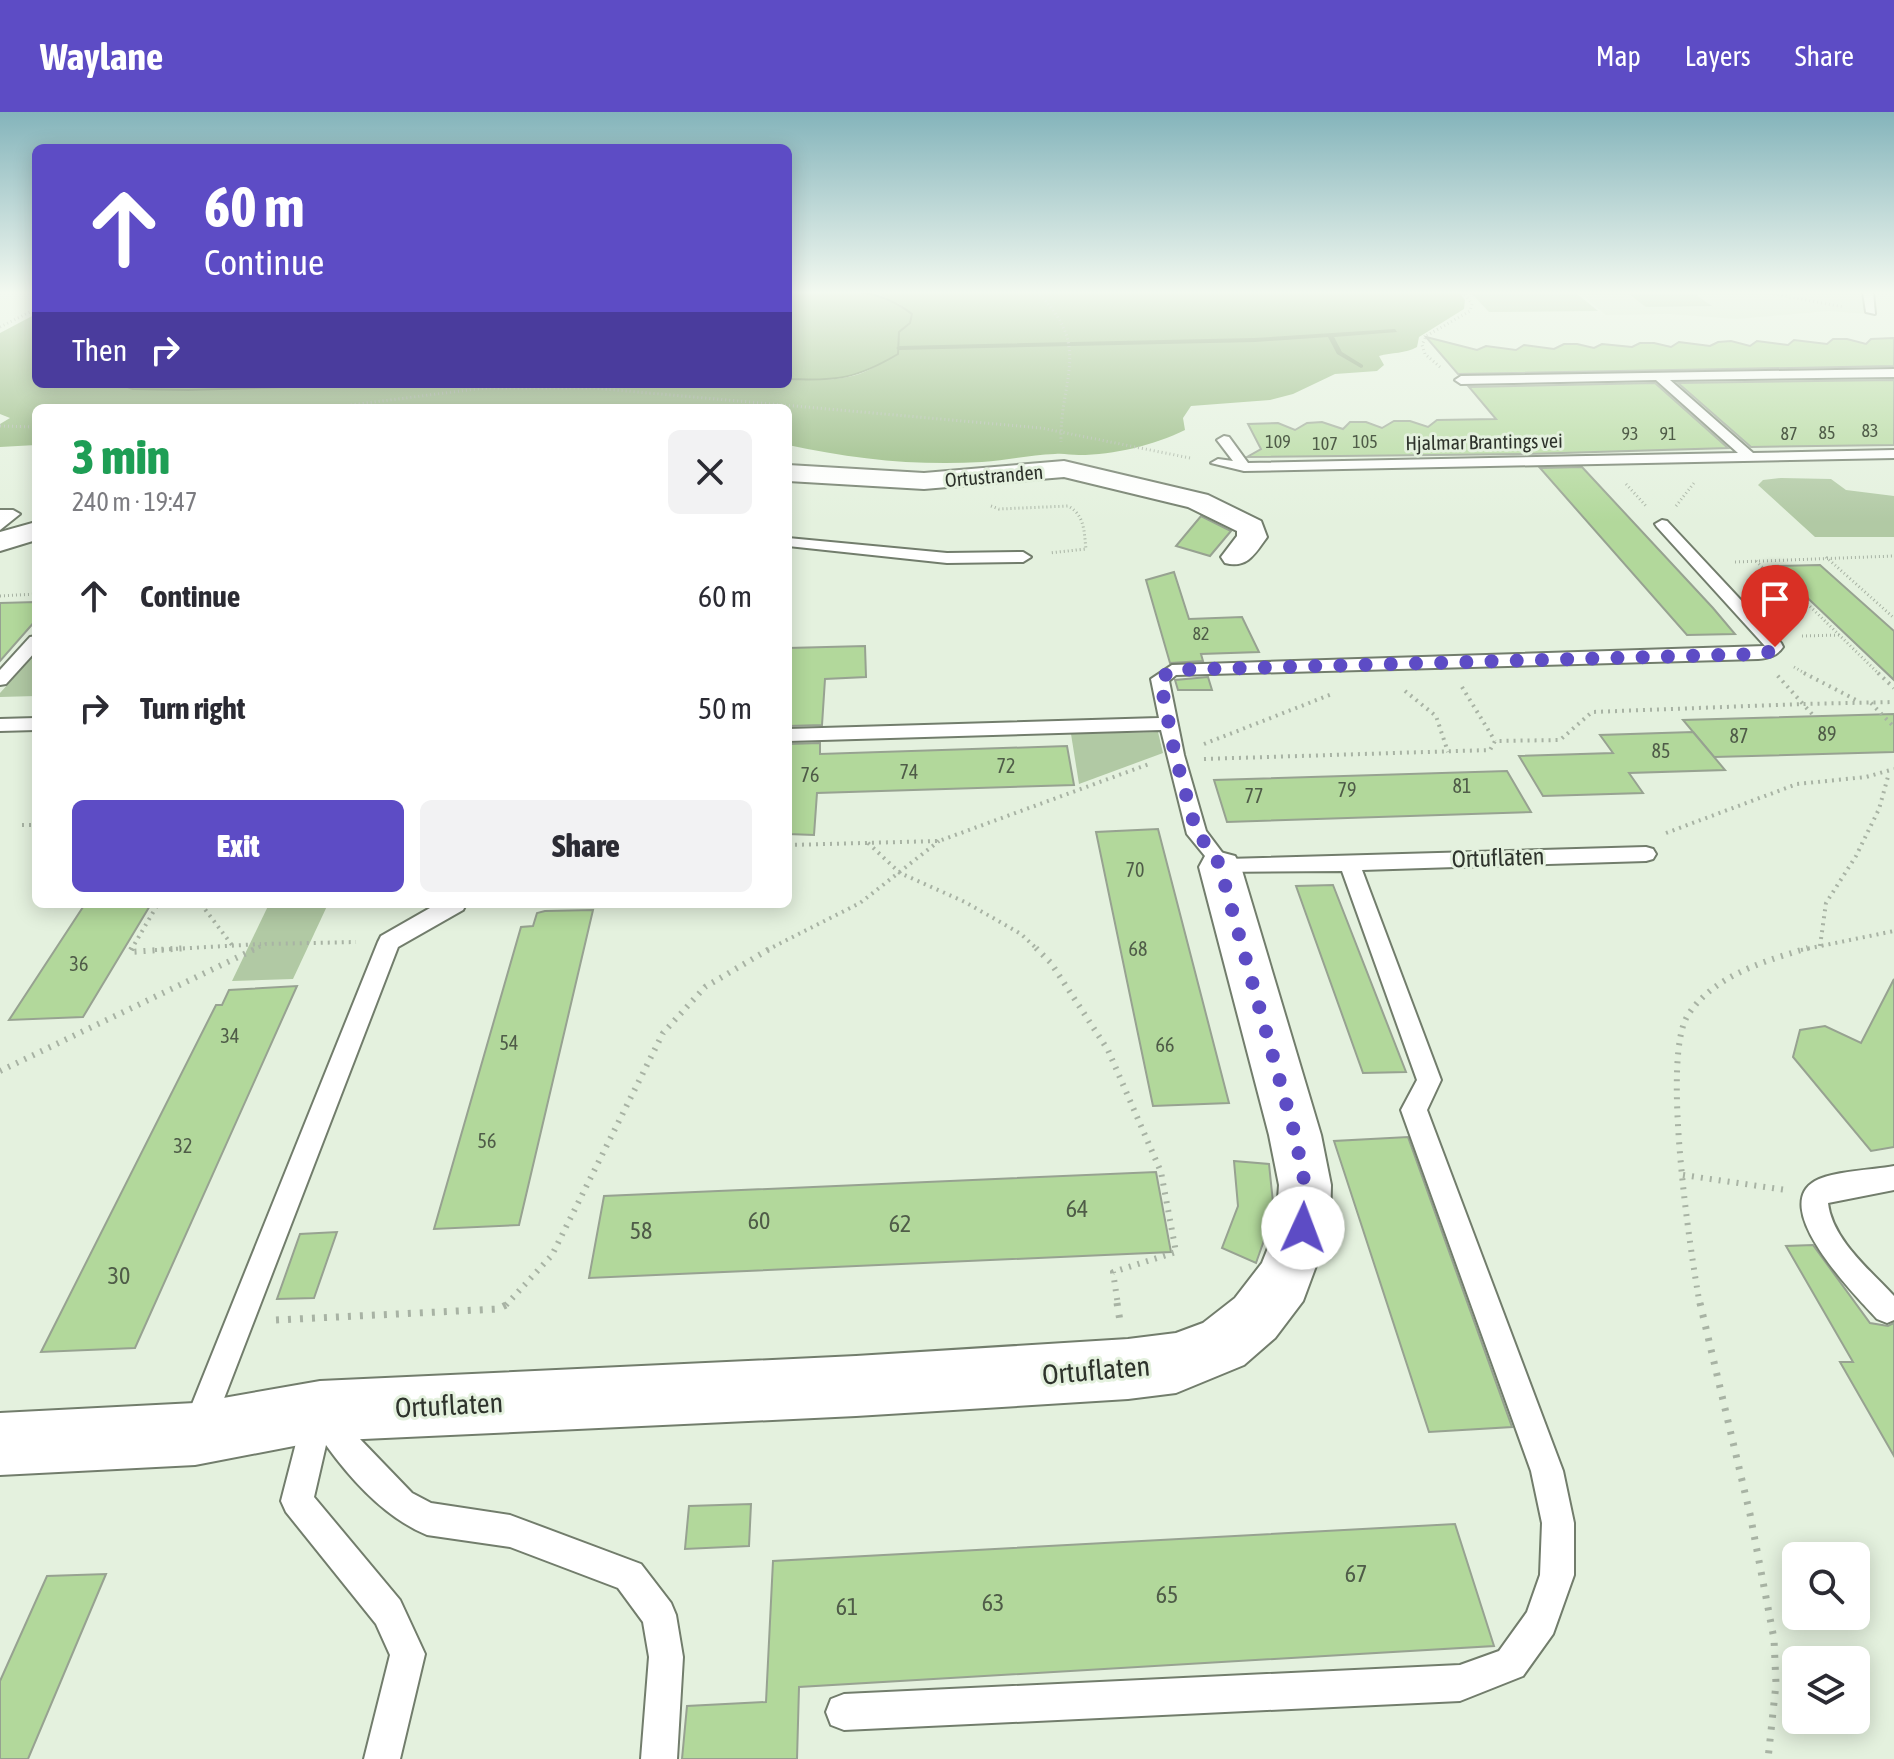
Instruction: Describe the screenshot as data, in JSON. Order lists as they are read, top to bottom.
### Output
{
  "streets": {
    "street": ["Ortustranden", "Ortuflaten"],
    "lane": ["Hjalmar Brantings vei"]
  },
  "house_numbers": [
    "83",
    "85",
    "93",
    "91",
    "87",
    "109",
    "105",
    "107",
    "82",
    "89",
    "87",
    "85",
    "72",
    "74",
    "76",
    "81",
    "79",
    "77",
    "70",
    "68",
    "36",
    "34",
    "54",
    "66",
    "56",
    "32",
    "64",
    "60",
    "62",
    "58",
    "30",
    "67",
    "65",
    "63",
    "61"
  ],
  "page": {
    "header": "Waylane",
    "nav": ["Map", "Layers", "Share"],
    "turn": ["60 m", "Continue"],
    "then": "Then",
    "heading": ["3 min", "240 m · 19:47"],
    "list": [
      {
        "name": "Continue",
        "value": "60 m"
      },
      {
        "name": "Turn right",
        "value": "50 m"
      }
    ],
    "buttons": ["Exit", "Share"]
  }
}
